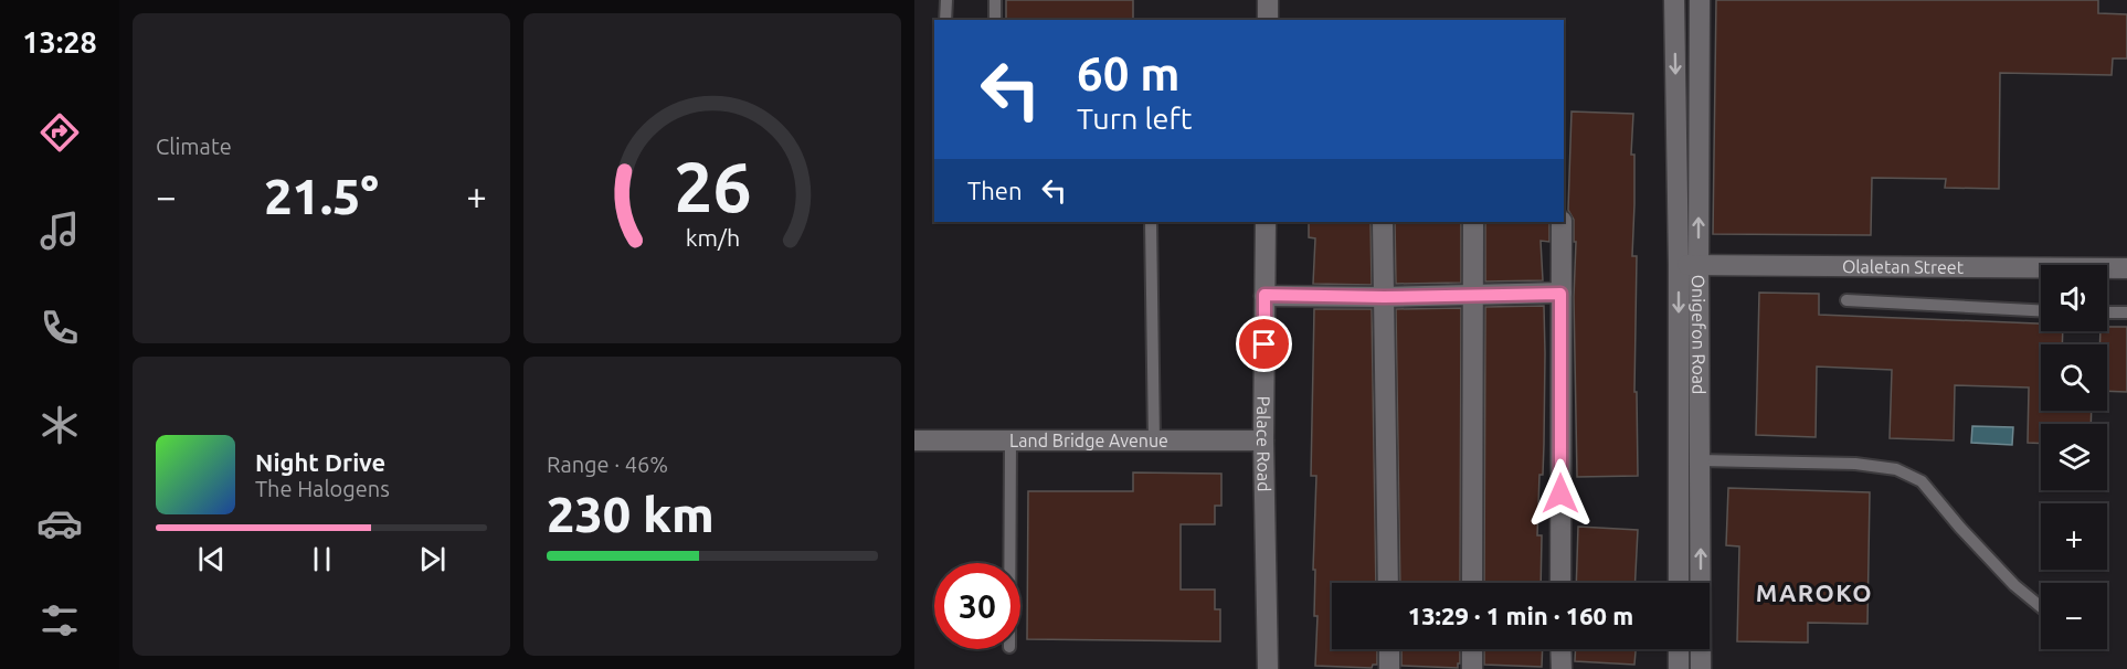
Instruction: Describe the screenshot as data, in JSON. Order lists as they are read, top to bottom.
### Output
{
  "streets": {
    "street": [
      "Olaletan Street",
      "Onigefon Road",
      "Land Bridge Avenue",
      "Palace Road"
    ]
  },
  "crossings": [
    ["Olaletan Street", "Onigefon Road"],
    ["Land Bridge Avenue", "Palace Road"]
  ],
  "districts": ["MAROKO"],
  "page": {
    "tabs": "13:28",
    "tile": [
      "Climate",
      ["Range · 46%", "230 km"]
    ],
    "turn": ["60 m", "Turn left"],
    "then": "Then",
    "heat": ["−", "21.5°", "+"],
    "map_buttons": ["+", "−"],
    "song": ["Night Drive", "The Halogens"],
    "limit": "30",
    "trip": "13:29 · 1 min · 160 m",
    "gauge": ["26", "km/h"]
  }
}
